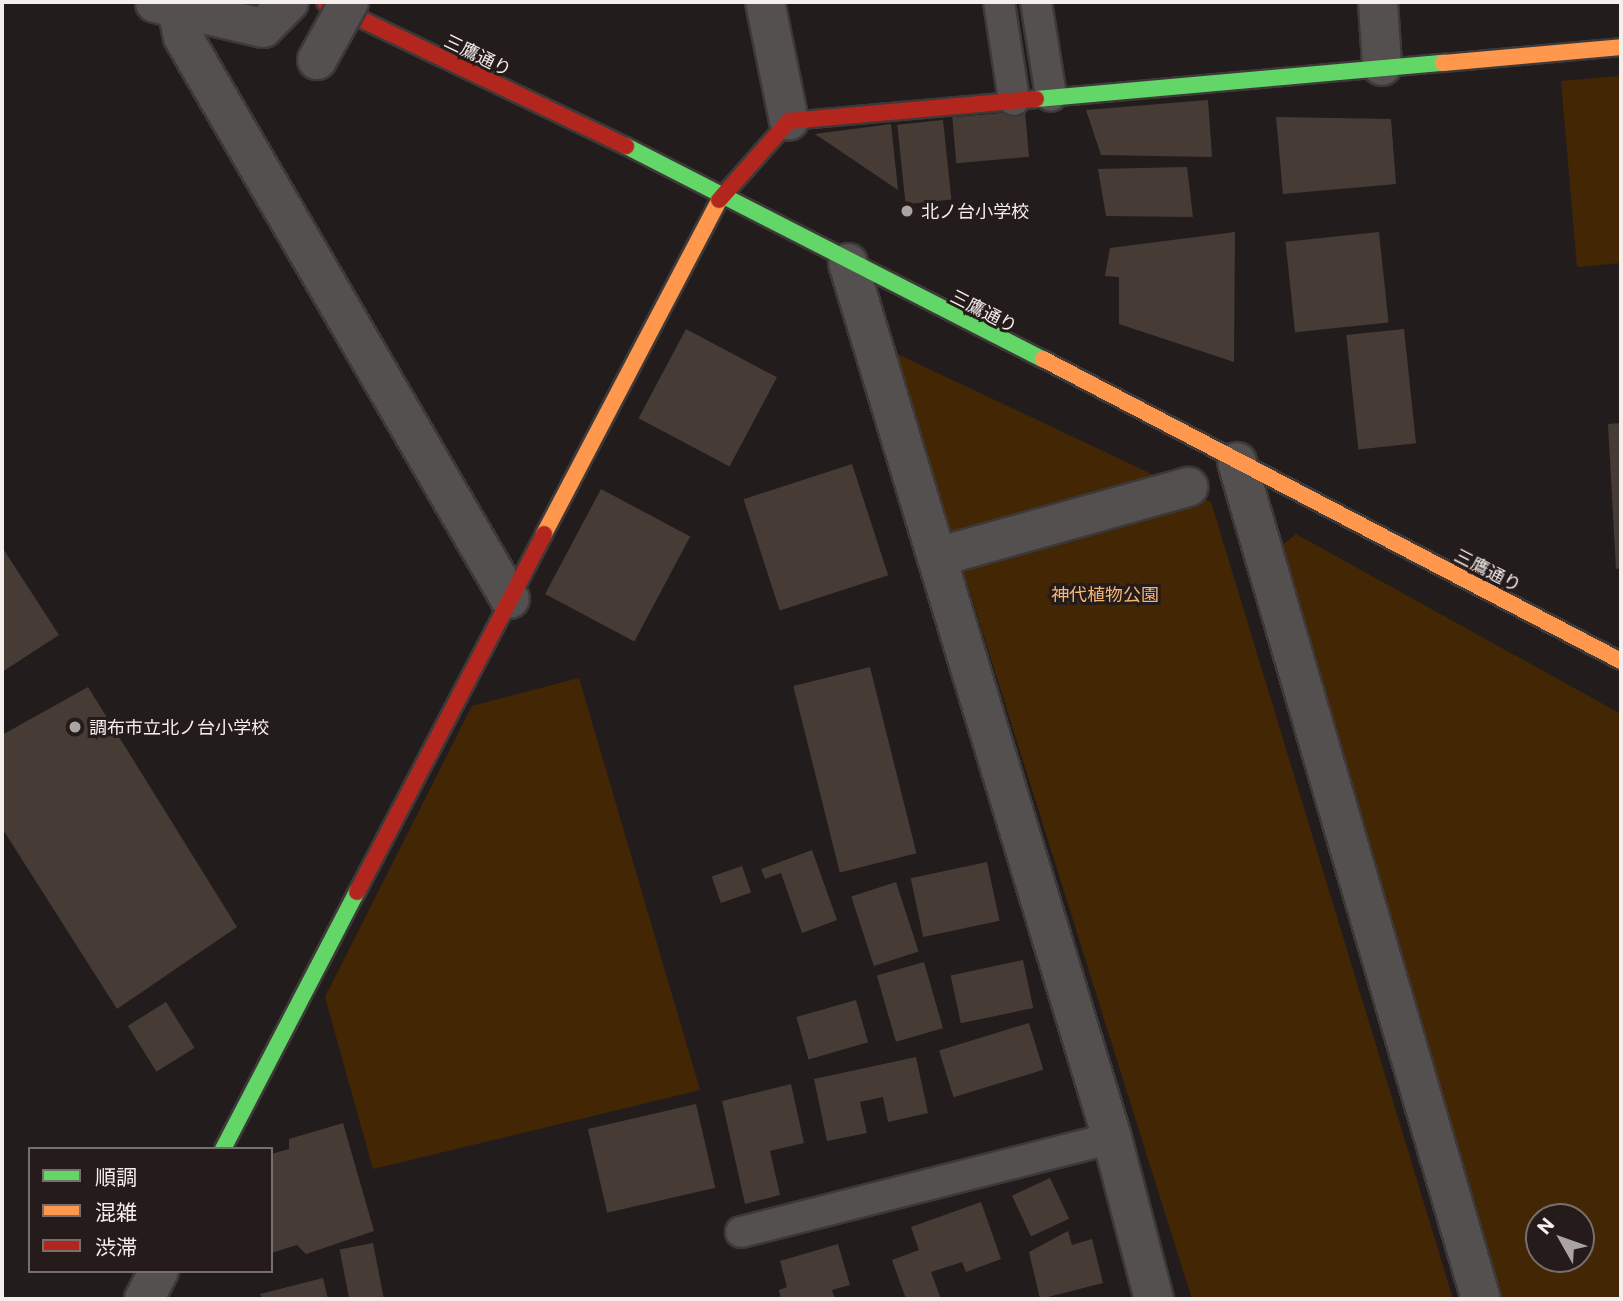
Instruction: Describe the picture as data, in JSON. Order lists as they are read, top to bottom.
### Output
{
  "streets": {
    "street": ["三鷹通り"]
  },
  "parks": ["神代植物公園"],
  "places": ["北ノ台小学校", "調布市立北ノ台小学校"],
  "legend": ["順調", "混雑", "渋滞"],
  "north": "top left"
}
